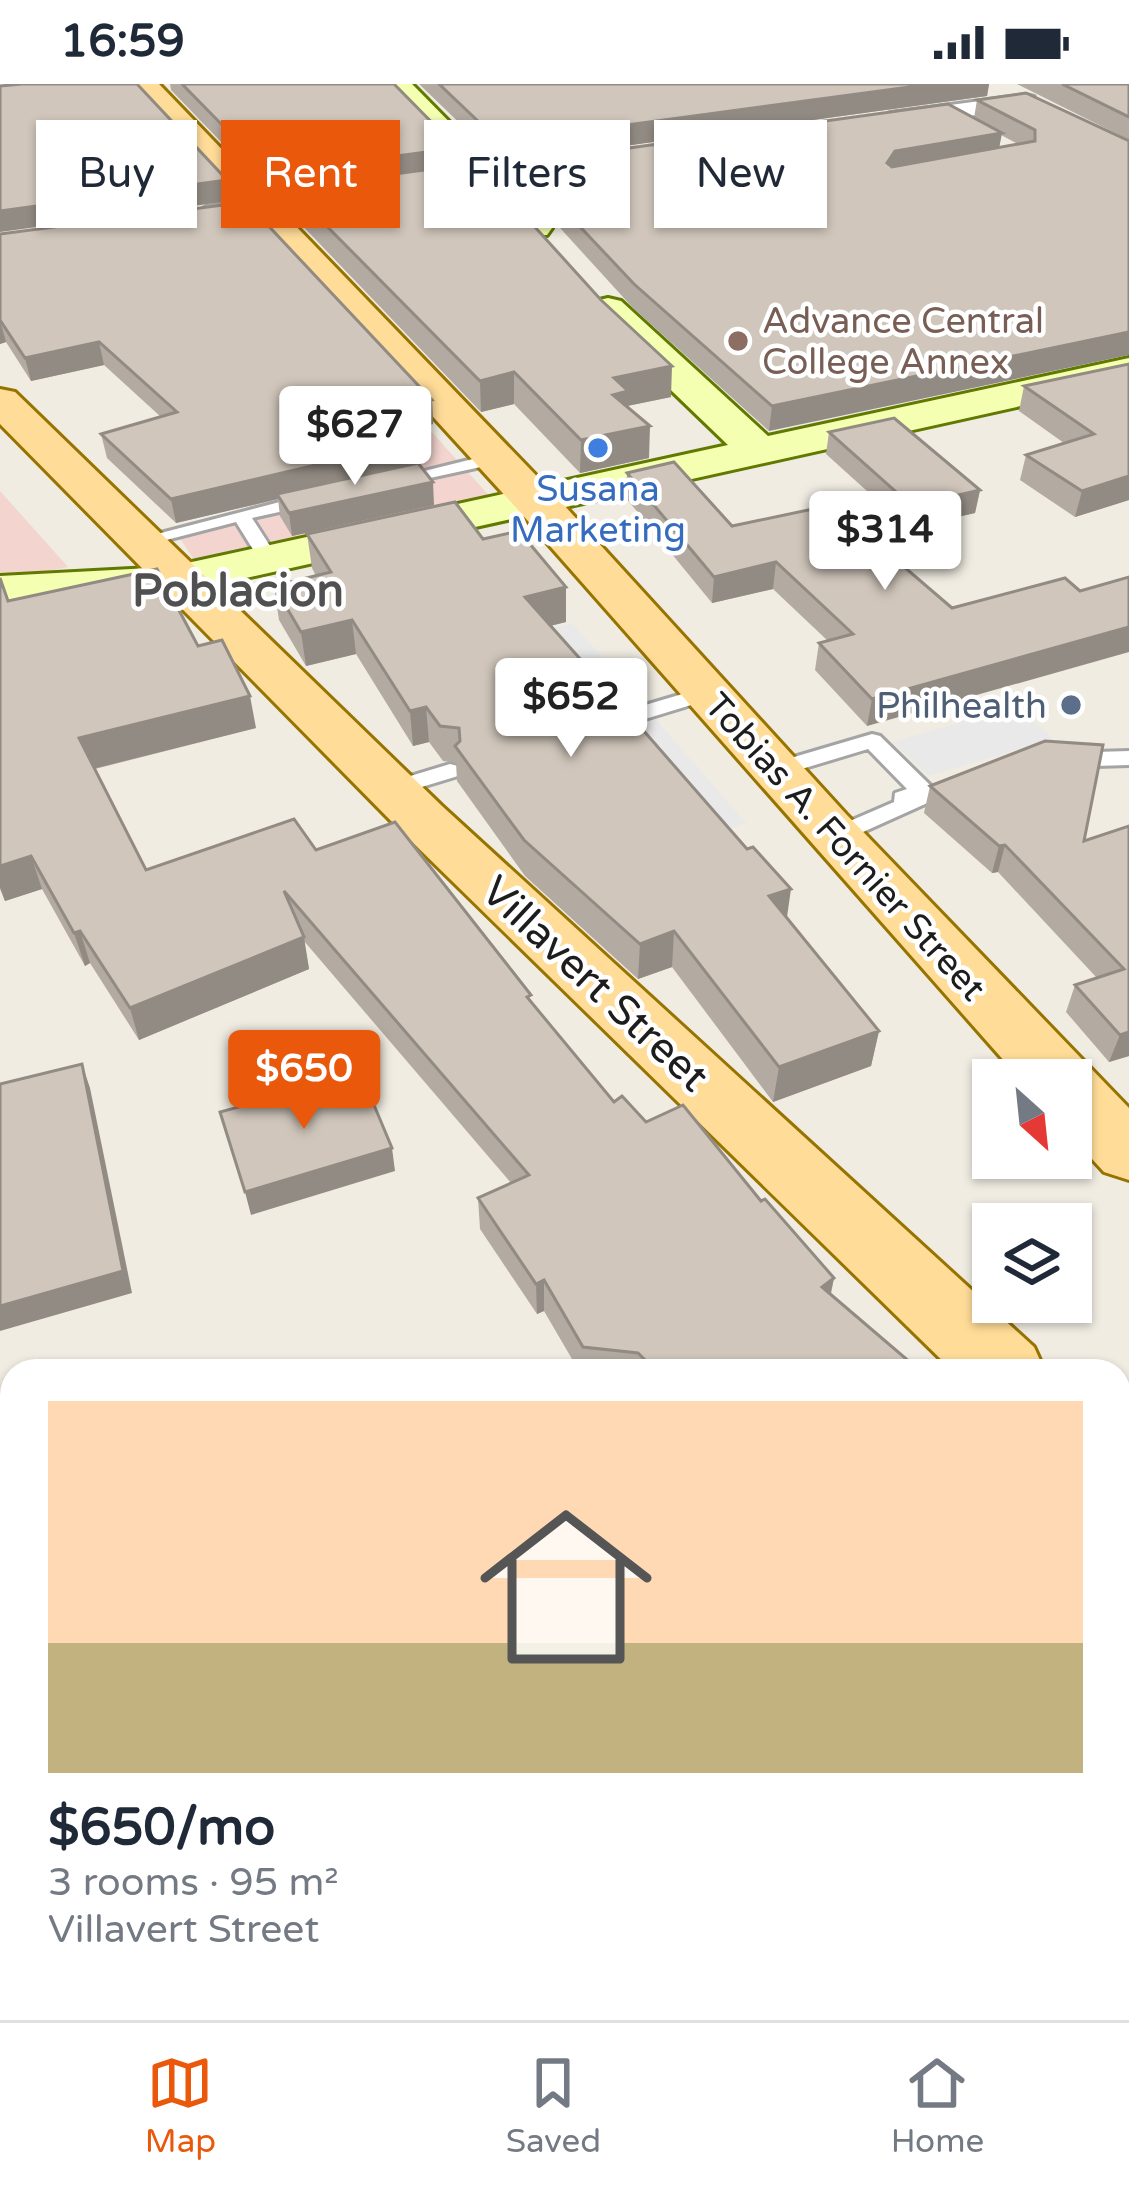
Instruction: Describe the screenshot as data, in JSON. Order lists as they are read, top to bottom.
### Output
{
  "streets": {
    "main road": ["Tobias A. Fornier Street", "Villavert Street"]
  },
  "districts": ["Poblacion"],
  "places": ["Advance Central College Annex", "Susana Marketing", "Philhealth"],
  "north": "bottom right",
  "page": {
    "status": "16:59",
    "chip": [
      "Buy",
      "Rent",
      "Filters",
      "New"
    ],
    "price": [
      "$627",
      "$314",
      "$652",
      "$650"
    ],
    "list": [
      {
        "name": "$650/mo",
        "note": "3 rooms · 95 m² · Villavert Street"
      }
    ],
    "tabs": ["Map", "Saved", "Home"]
  }
}
